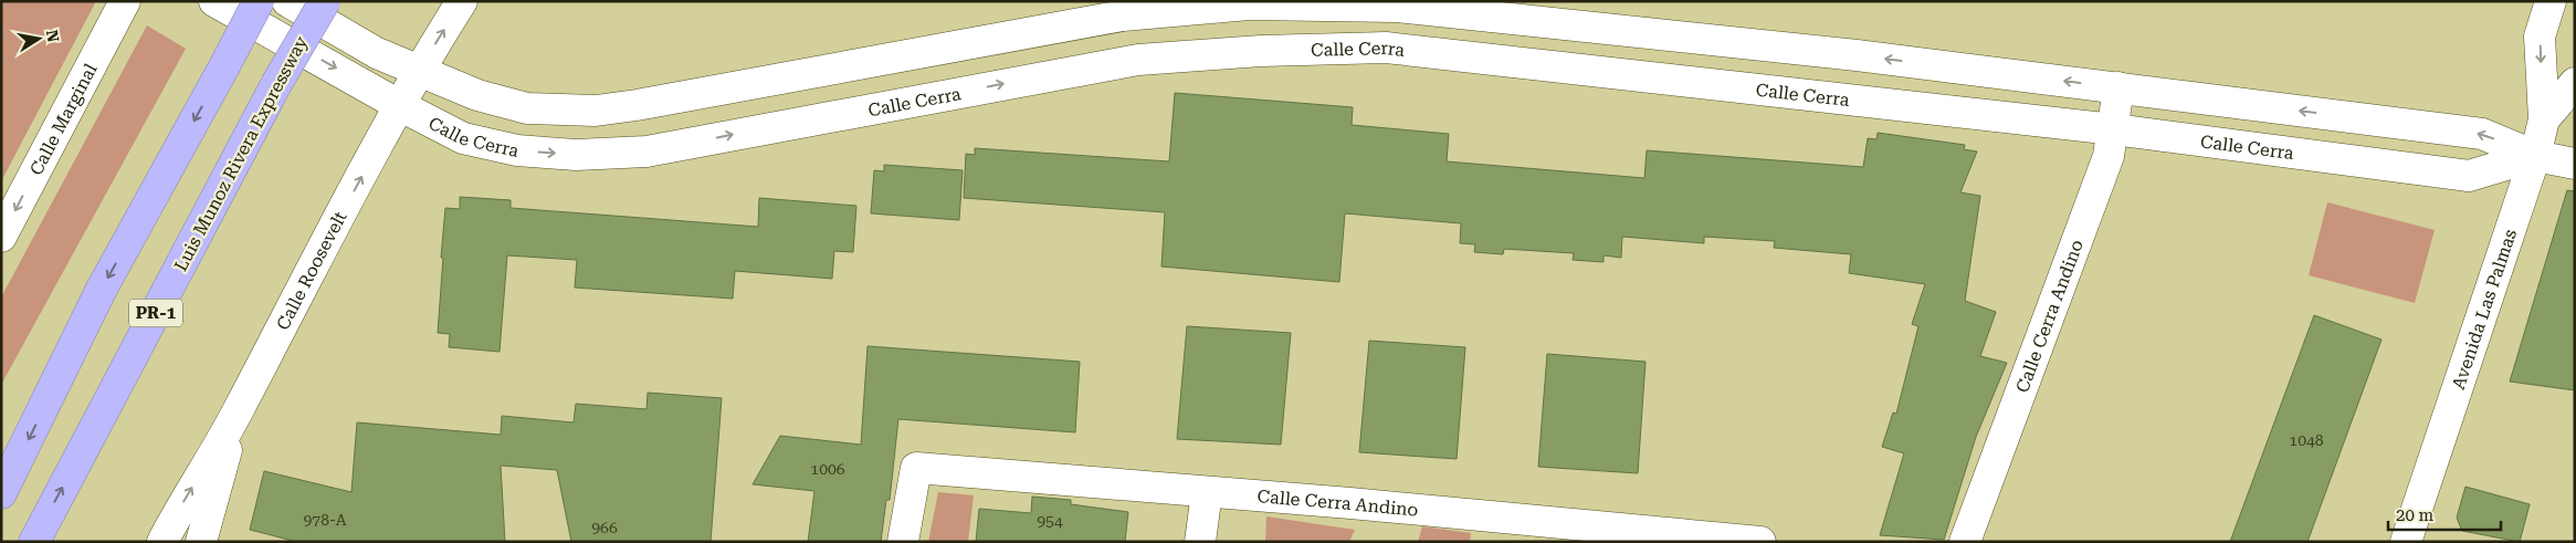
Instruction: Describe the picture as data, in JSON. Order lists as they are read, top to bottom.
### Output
{
  "streets": {
    "highway": ["Luis Munoz Rivera Expressway", "PR-1"],
    "street": [
      "Calle Cerra",
      "Calle Marginal",
      "Calle Roosevelt",
      "Avenida Las Palmas",
      "Calle Cerra Andino"
    ]
  },
  "crossings": [
    ["Calle Cerra", "Calle Roosevelt"],
    ["Calle Cerra", "Avenida Las Palmas"],
    ["Calle Cerra", "Calle Cerra Andino"]
  ],
  "one_way": ["Calle Marginal", "Calle Roosevelt"],
  "house_numbers": [
    "1048",
    "1006",
    "978-A",
    "954",
    "966"
  ],
  "scale_bar": "20 m",
  "north": "right"
}
